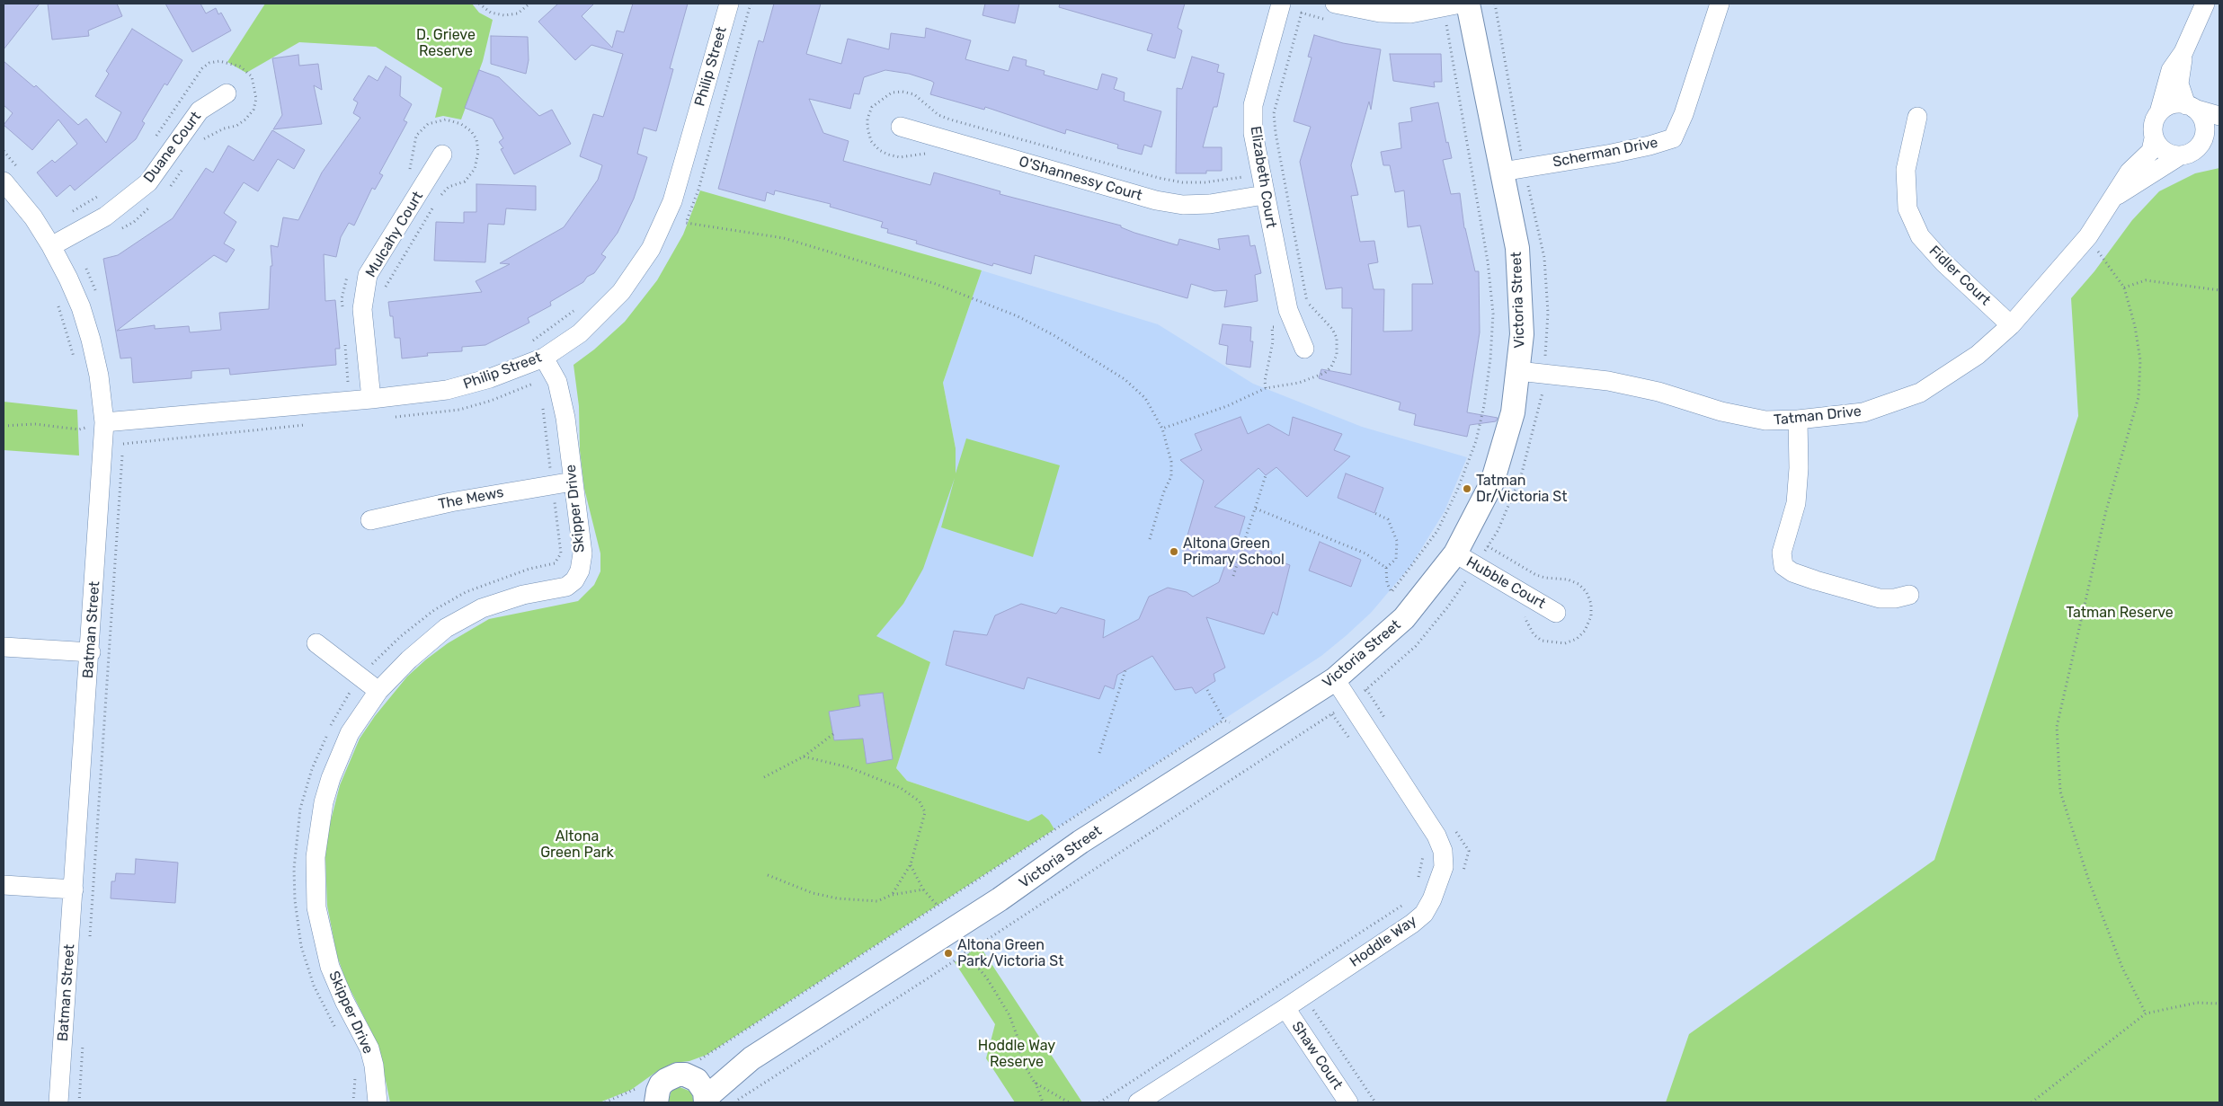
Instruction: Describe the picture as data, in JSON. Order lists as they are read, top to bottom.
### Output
{
  "streets": {
    "street": [
      "Philip Street",
      "Duane Court",
      "Scherman Drive",
      "Elizabeth Court",
      "O'Shannessy Court",
      "Mulcahy Court",
      "Fidler Court",
      "Victoria Street",
      "Tatman Drive",
      "The Mews",
      "Skipper Drive",
      "Hubble Court",
      "Batman Street",
      "Hoddle Way",
      "Shaw Court"
    ]
  },
  "crossings": [
    ["Philip Street", "Mulcahy Court"],
    ["Philip Street", "Skipper Drive"],
    ["Philip Street", "Batman Street"],
    ["Duane Court", "Batman Street"],
    ["Scherman Drive", "Victoria Street"],
    ["Elizabeth Court", "O'Shannessy Court"],
    ["Fidler Court", "Tatman Drive"],
    ["Victoria Street", "Tatman Drive"],
    ["Victoria Street", "Hubble Court"],
    ["Victoria Street", "Hoddle Way"],
    ["The Mews", "Skipper Drive"],
    ["Hoddle Way", "Shaw Court"]
  ],
  "parks": [
    "D. Grieve Reserve",
    "Tatman Reserve",
    "Altona Green Park",
    "Hoddle Way Reserve"
  ],
  "places": ["Tatman Dr/Victoria St", "Altona Green Primary School", "Altona Green Park/Victoria St"]
}
